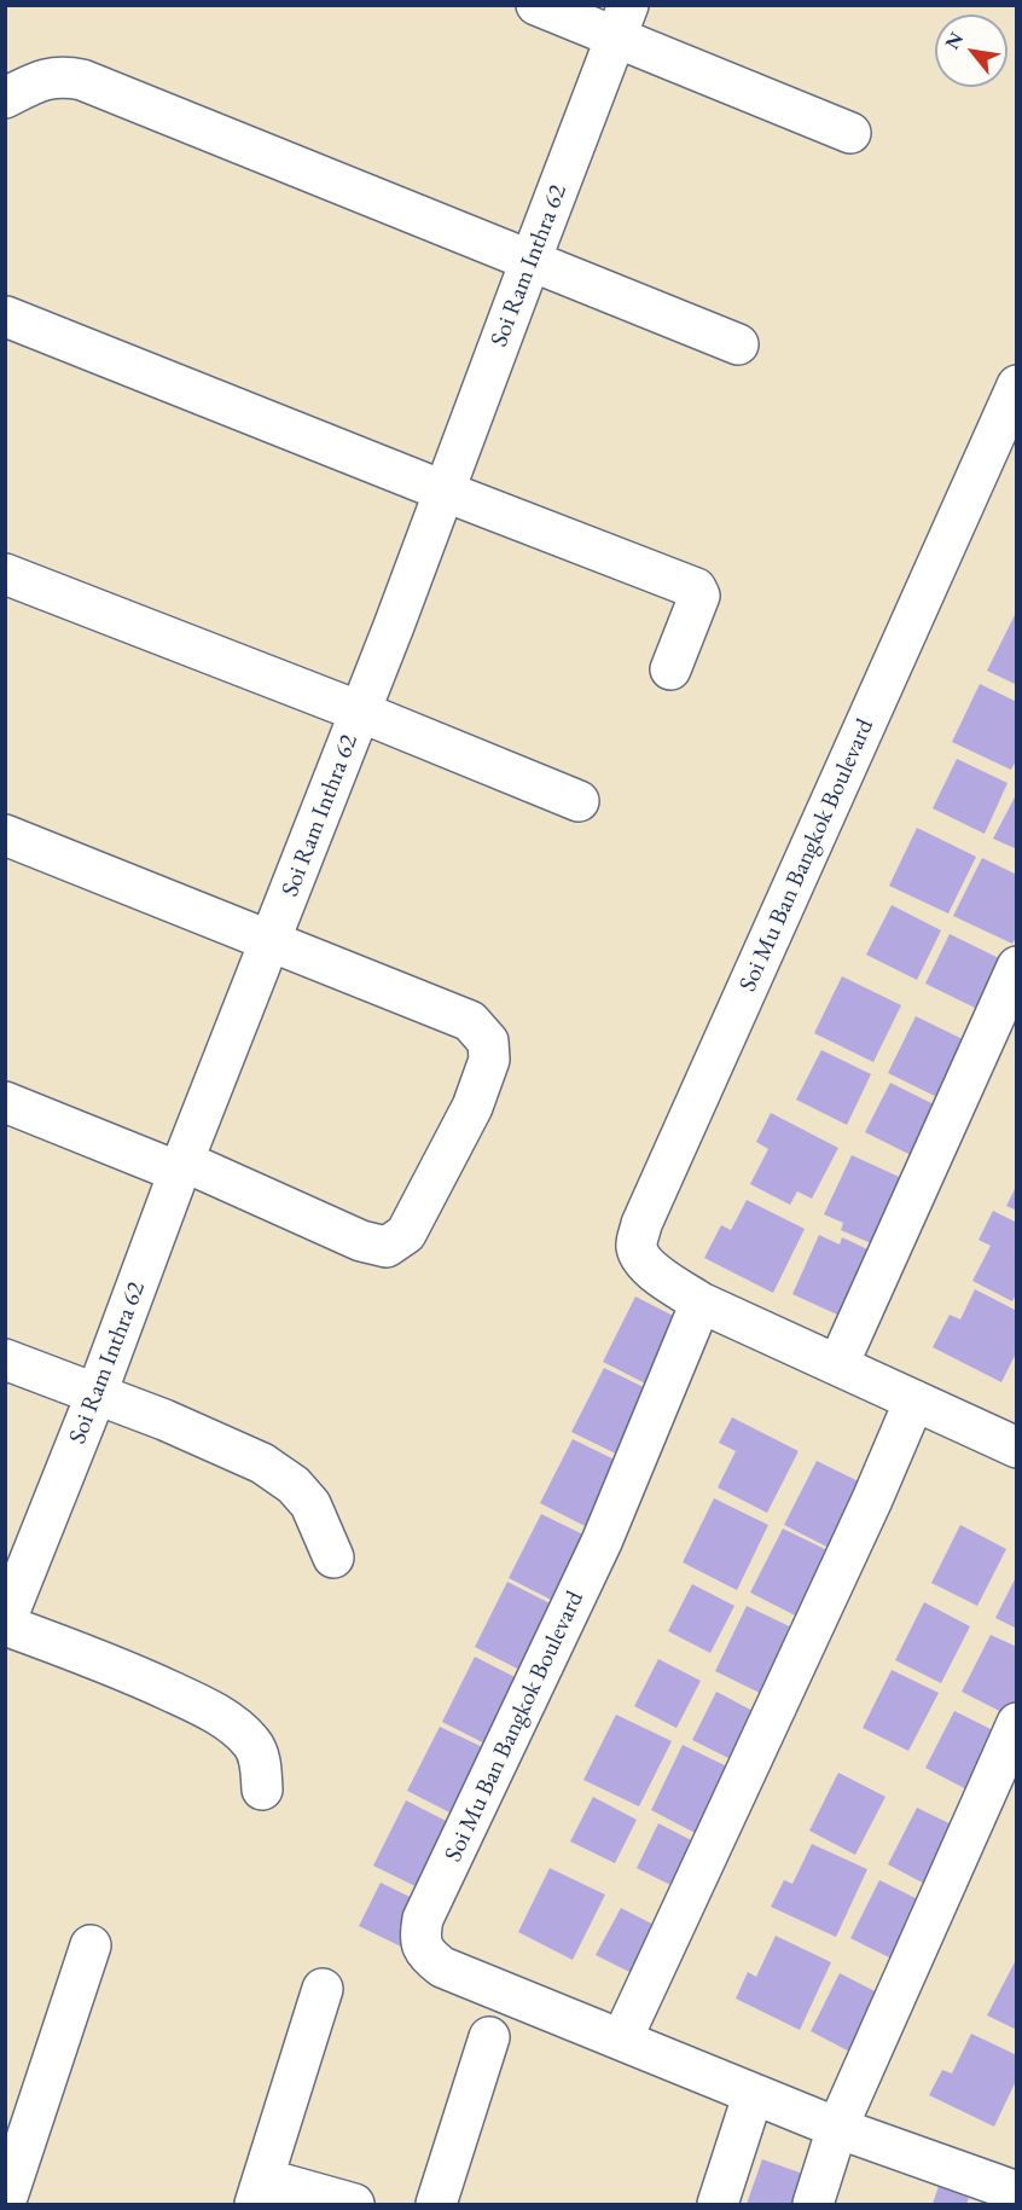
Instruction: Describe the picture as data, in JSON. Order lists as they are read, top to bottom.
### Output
{
  "streets": {
    "street": ["Soi Ram Inthra 62", "Soi Mu Ban Bangkok Boulevard"]
  },
  "north": "top left"
}
